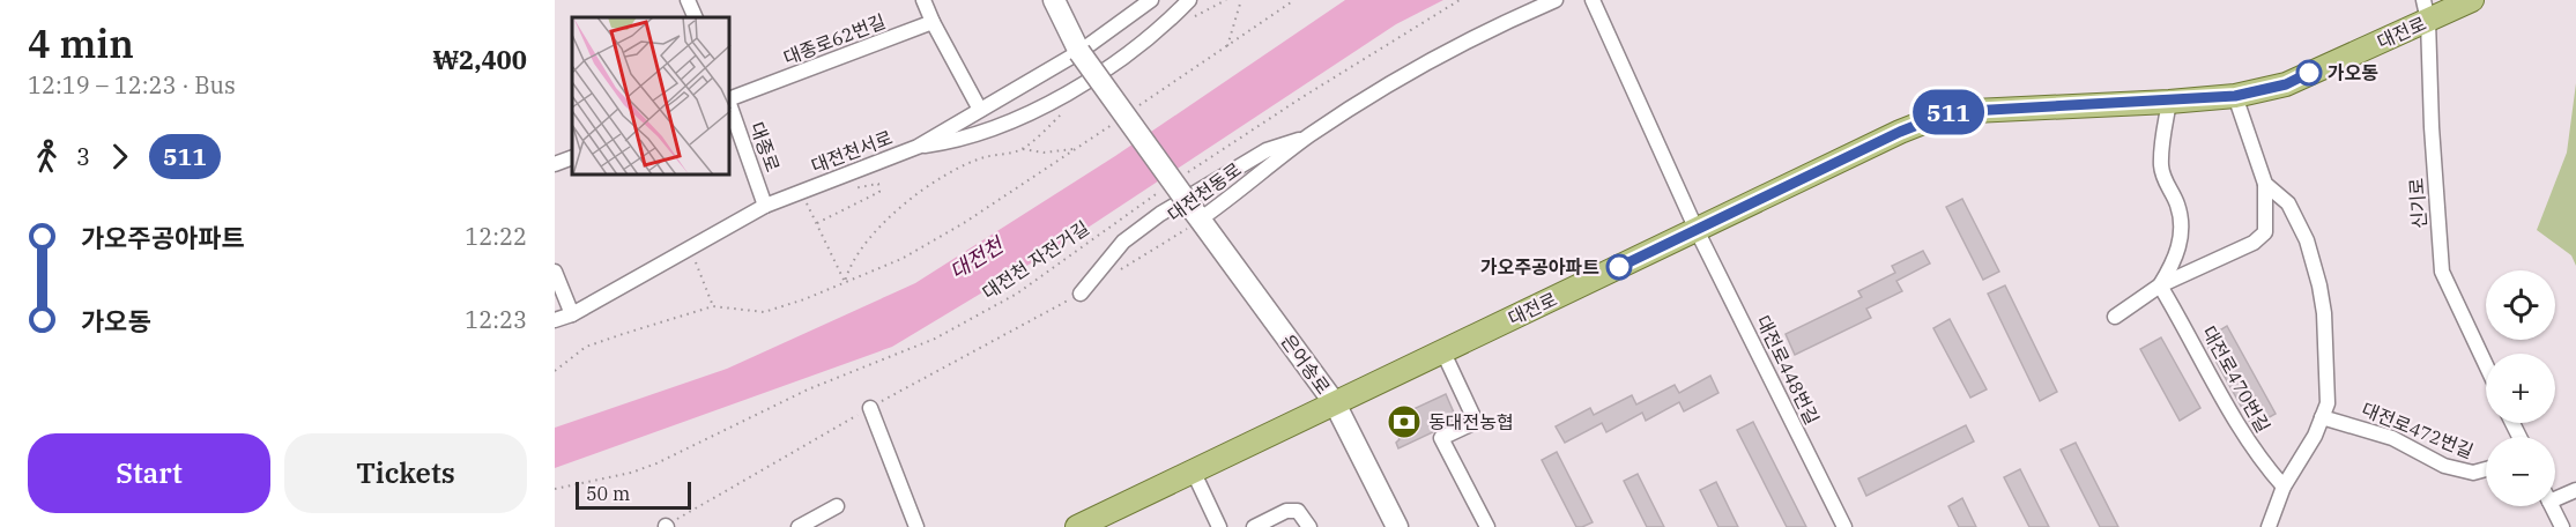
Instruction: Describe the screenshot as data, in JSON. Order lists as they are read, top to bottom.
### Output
{
  "streets": {
    "main road": ["대전로", "은어송로"],
    "street": [
      "대종로62번길",
      "대종로",
      "대전천서로",
      "대전천동로",
      "신기로",
      "대전로448번길",
      "대전로470번길",
      "대전로472번길"
    ],
    "path": ["대전천 자전거길"]
  },
  "crossings": [
    ["대전로", "신기로"],
    ["대전로", "은어송로"],
    ["대전로", "대전로448번길"],
    ["대종로", "대전천서로"],
    ["대전천서로", "은어송로"],
    ["대전천동로", "은어송로"]
  ],
  "water": ["대전천"],
  "places": {
    "other": ["가오동", "가오주공아파트"],
    "bank": ["동대전농협"]
  },
  "lines": ["bus line 511"],
  "scale_bar": "50 m",
  "page": {
    "heading": ["4 min", "12:19 – 12:23 · Bus", "₩2,400"],
    "on_map": "511",
    "legs": ["3", "511"],
    "list": [
      {
        "name": "가오주공아파트",
        "value": "12:22"
      },
      {
        "name": "가오동",
        "value": "12:23"
      }
    ],
    "map_buttons": ["+", "−"],
    "buttons": ["Start", "Tickets"],
    "scale": "50 m"
  }
}
